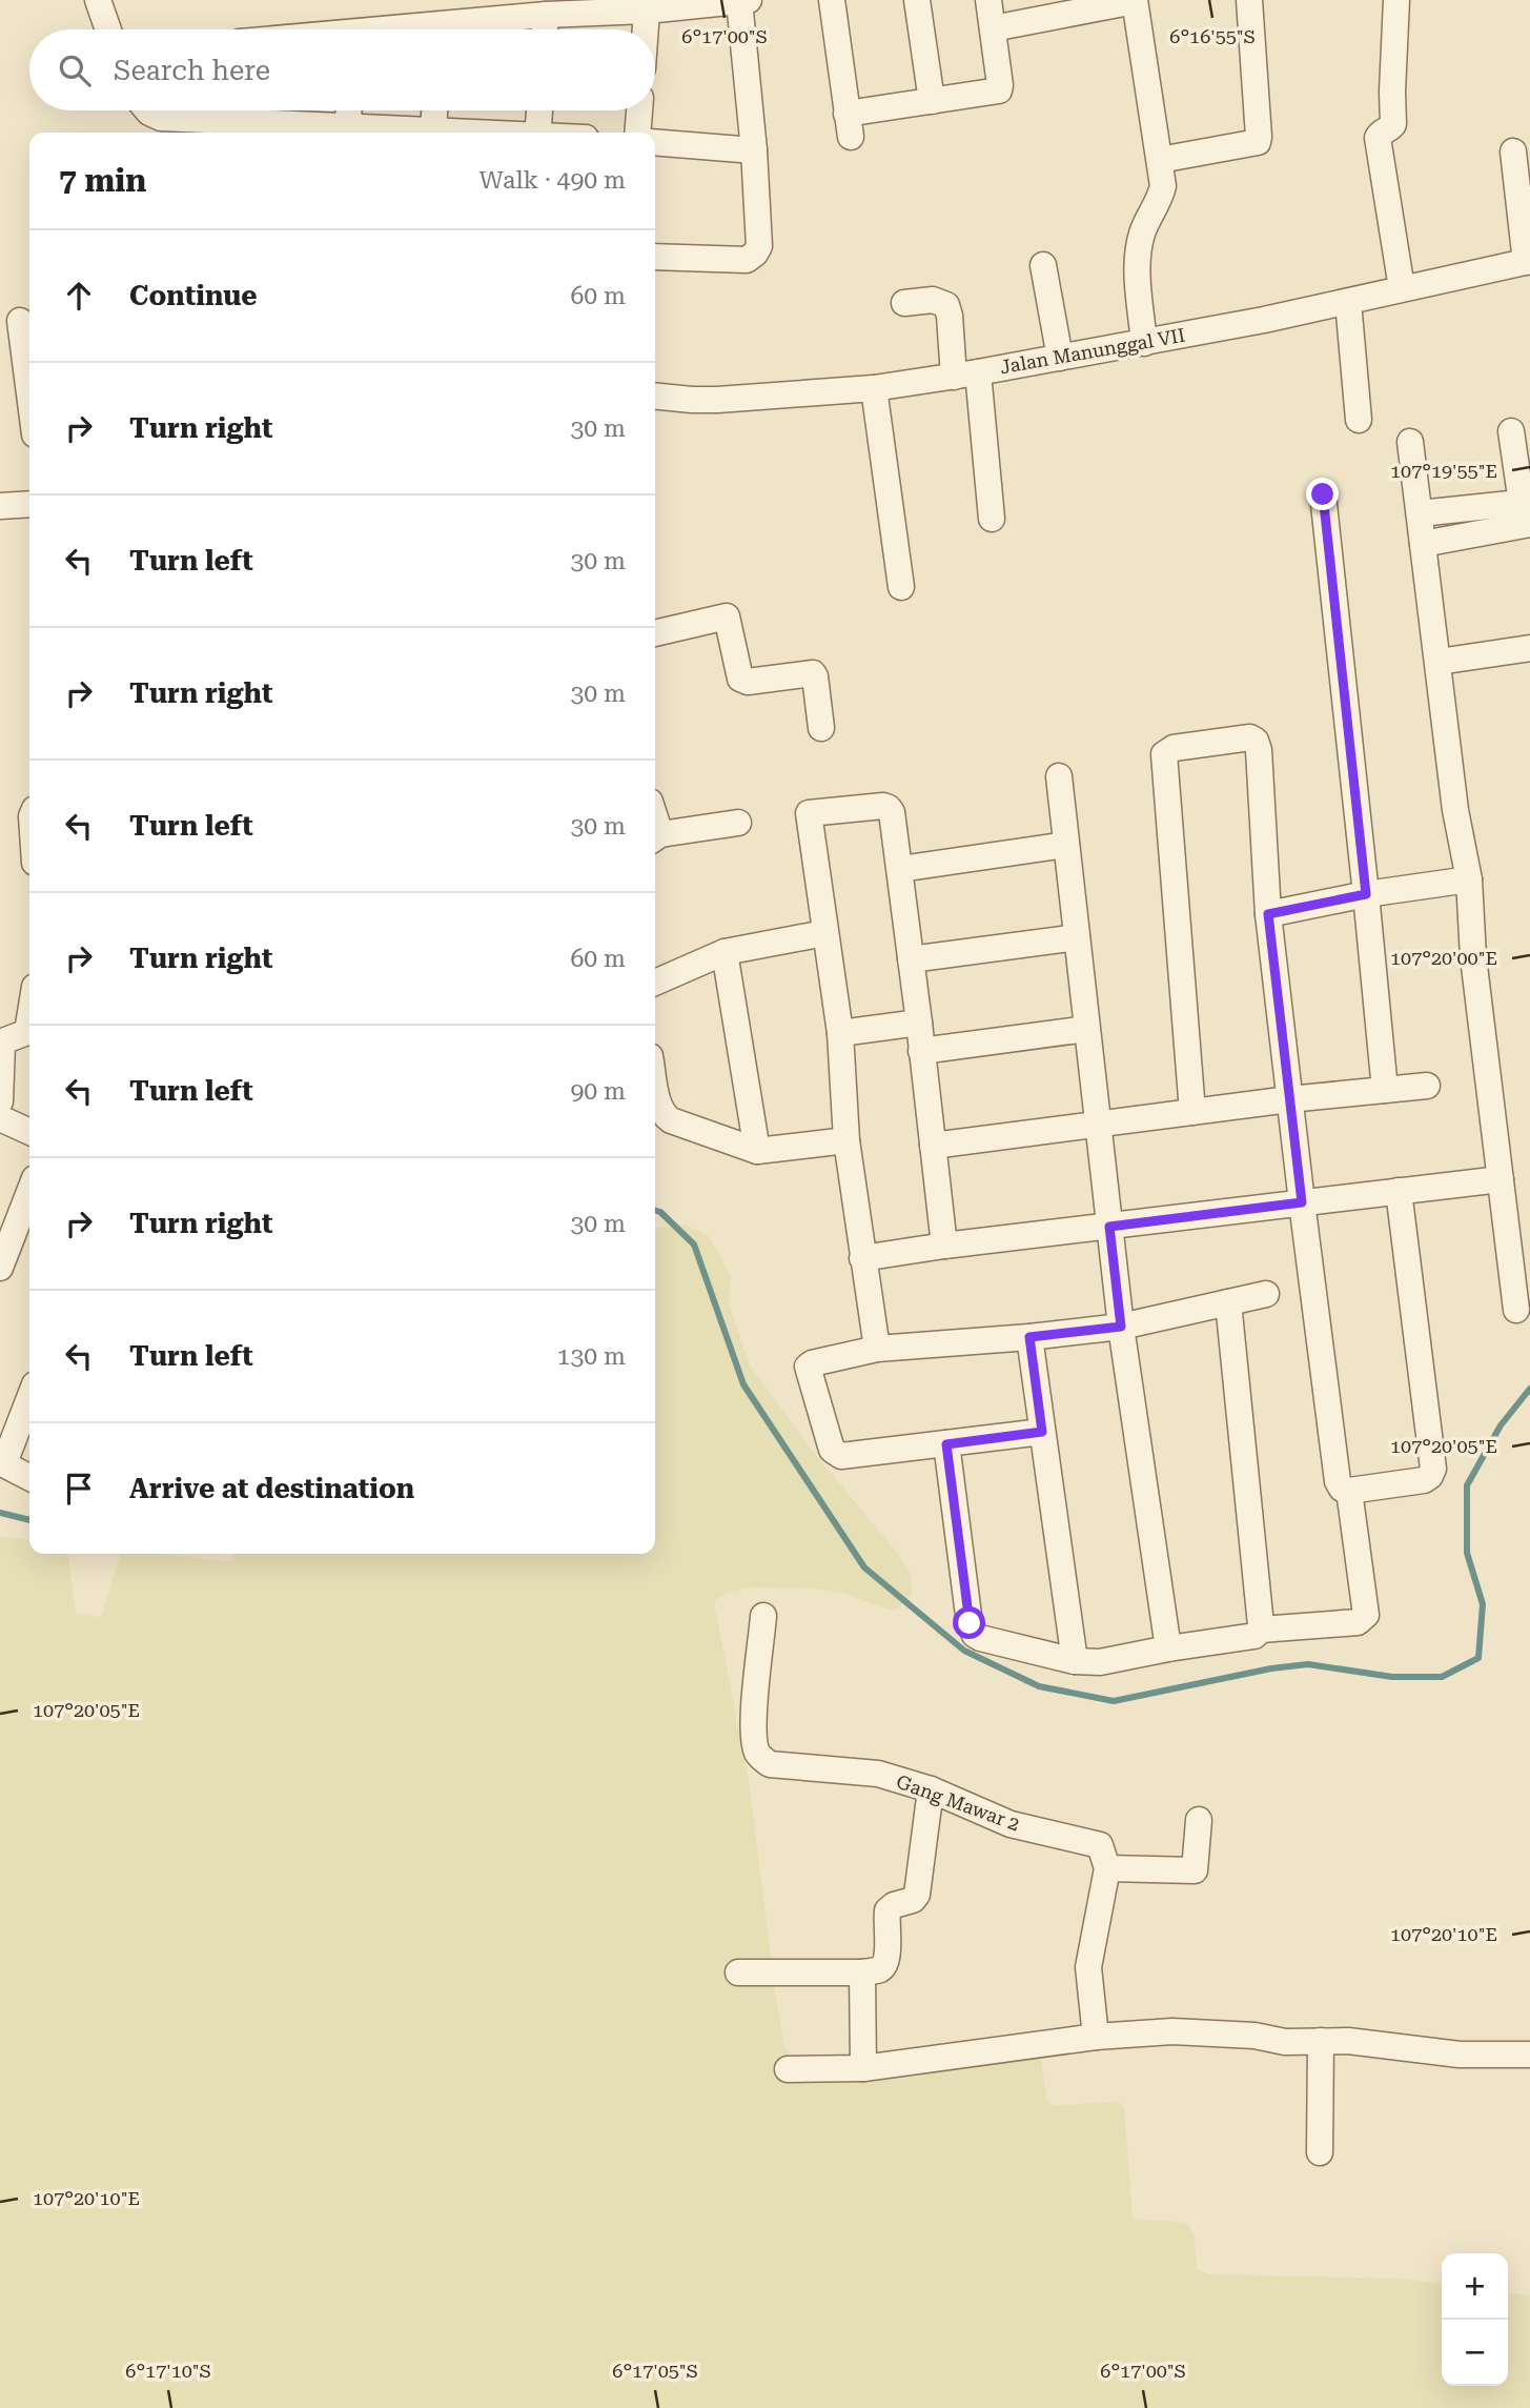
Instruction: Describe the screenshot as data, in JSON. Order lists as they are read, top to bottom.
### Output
{
  "streets": {
    "street": ["Jalan Manunggal VII", "Gang Mawar 2"]
  },
  "page": {
    "search": "Search here",
    "heading": ["7 min", "Walk · 490 m"],
    "list": [
      ["Continue", "60 m"],
      ["Turn right", "30 m"],
      ["Turn left", "30 m"],
      ["Turn right", "30 m"],
      ["Turn left", "30 m"],
      ["Turn right", "60 m"],
      ["Turn left", "90 m"],
      ["Turn right", "30 m"],
      ["Turn left", "130 m"],
      "Arrive at destination"
    ],
    "map_buttons": ["+", "−"]
  },
  "coordinates": [
    "6°17'00\"S",
    "6°16'55\"S",
    "107°19'55\"E",
    "107°20'00\"E",
    "107°20'05\"E",
    "107°20'10\"E",
    "6°17'10\"S",
    "6°17'05\"S"
  ]
}
